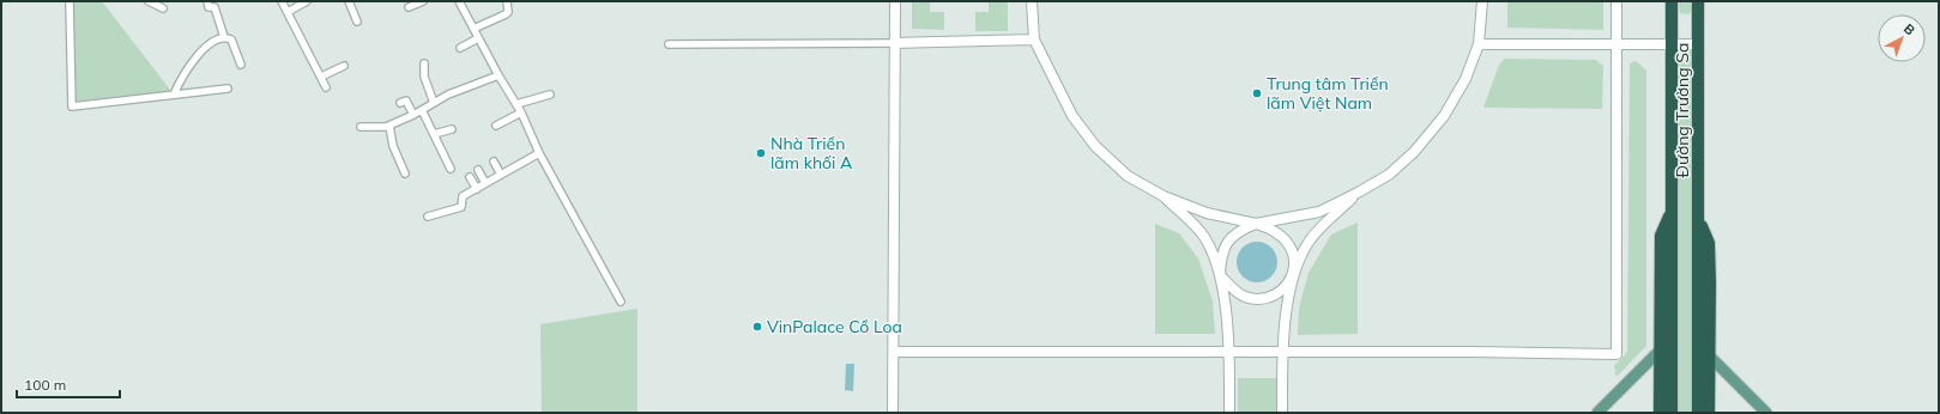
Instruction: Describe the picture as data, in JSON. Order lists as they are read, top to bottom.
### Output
{
  "streets": {
    "highway": ["Đường Trường Sa"]
  },
  "places": ["Trung tâm Triển lãm Việt Nam", "Nhà Triển lãm khối A", "VinPalace Cổ Loa"],
  "scale_bar": "100 m",
  "north": "top right"
}
